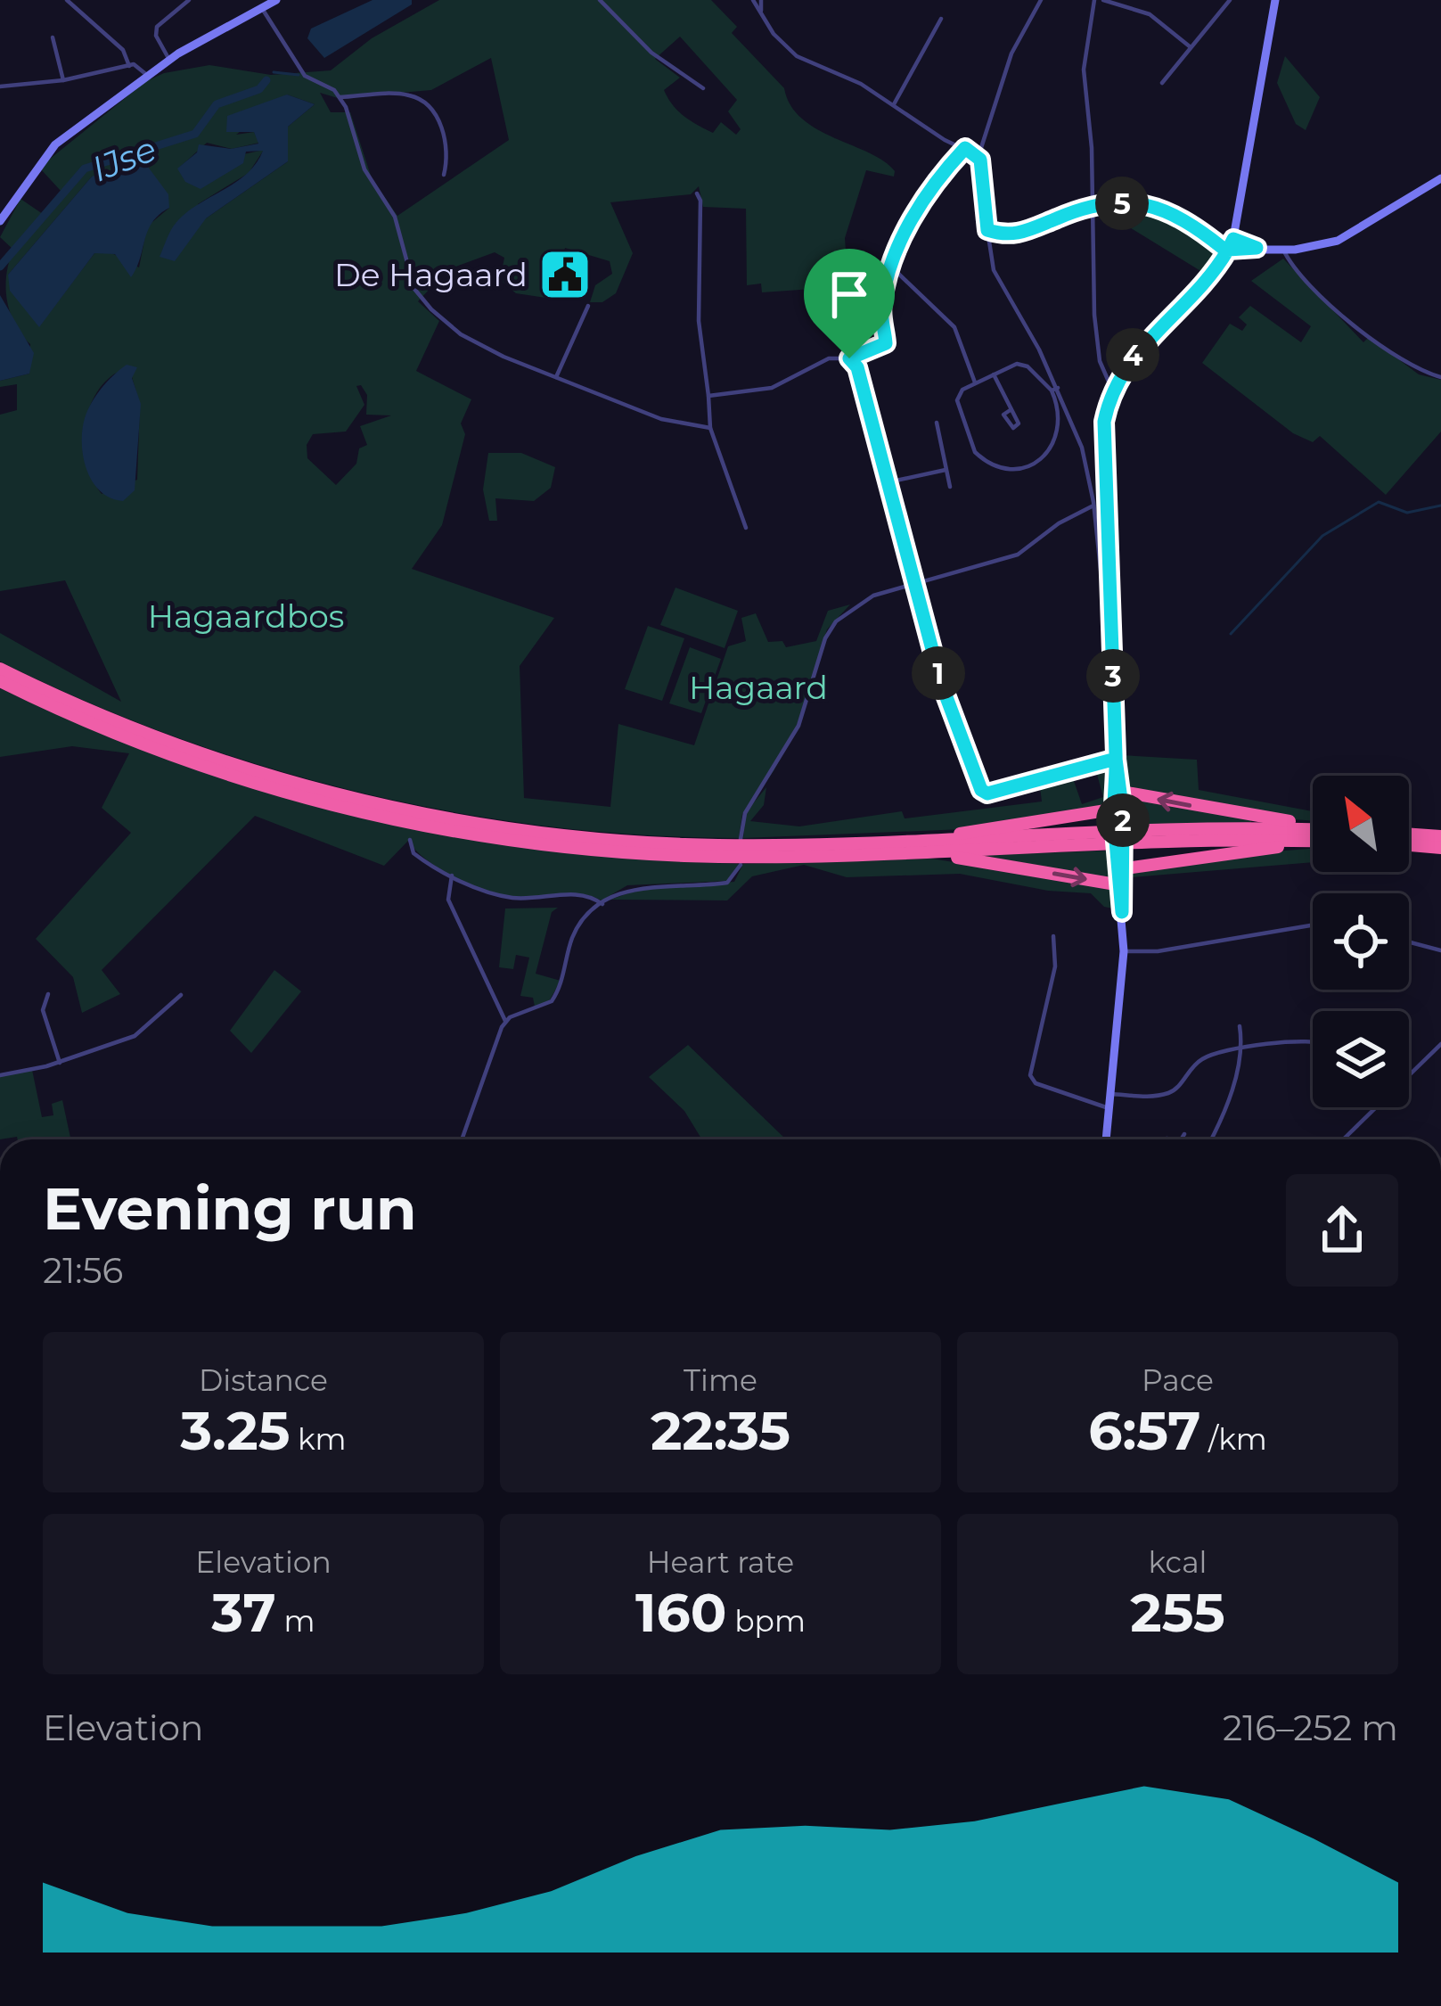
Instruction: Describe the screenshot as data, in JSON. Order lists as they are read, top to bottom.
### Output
{
  "water": ["IJse"],
  "parks": ["Hagaardbos", "Hagaard"],
  "places": {
    "public building": ["De Hagaard"]
  },
  "north": "top left",
  "page": {
    "pins": [
      "5",
      "4",
      "1",
      "3",
      "2"
    ],
    "heading": ["Evening run", "21:56"],
    "stats": [
      ["Distance", "3.25 km"],
      ["Time", "22:35"],
      ["Pace", "6:57 /km"],
      ["Elevation", "37 m"],
      ["Heart rate", "160 bpm"],
      ["kcal", "255"]
    ],
    "chart": ["Elevation", "216–252 m"]
  }
}
